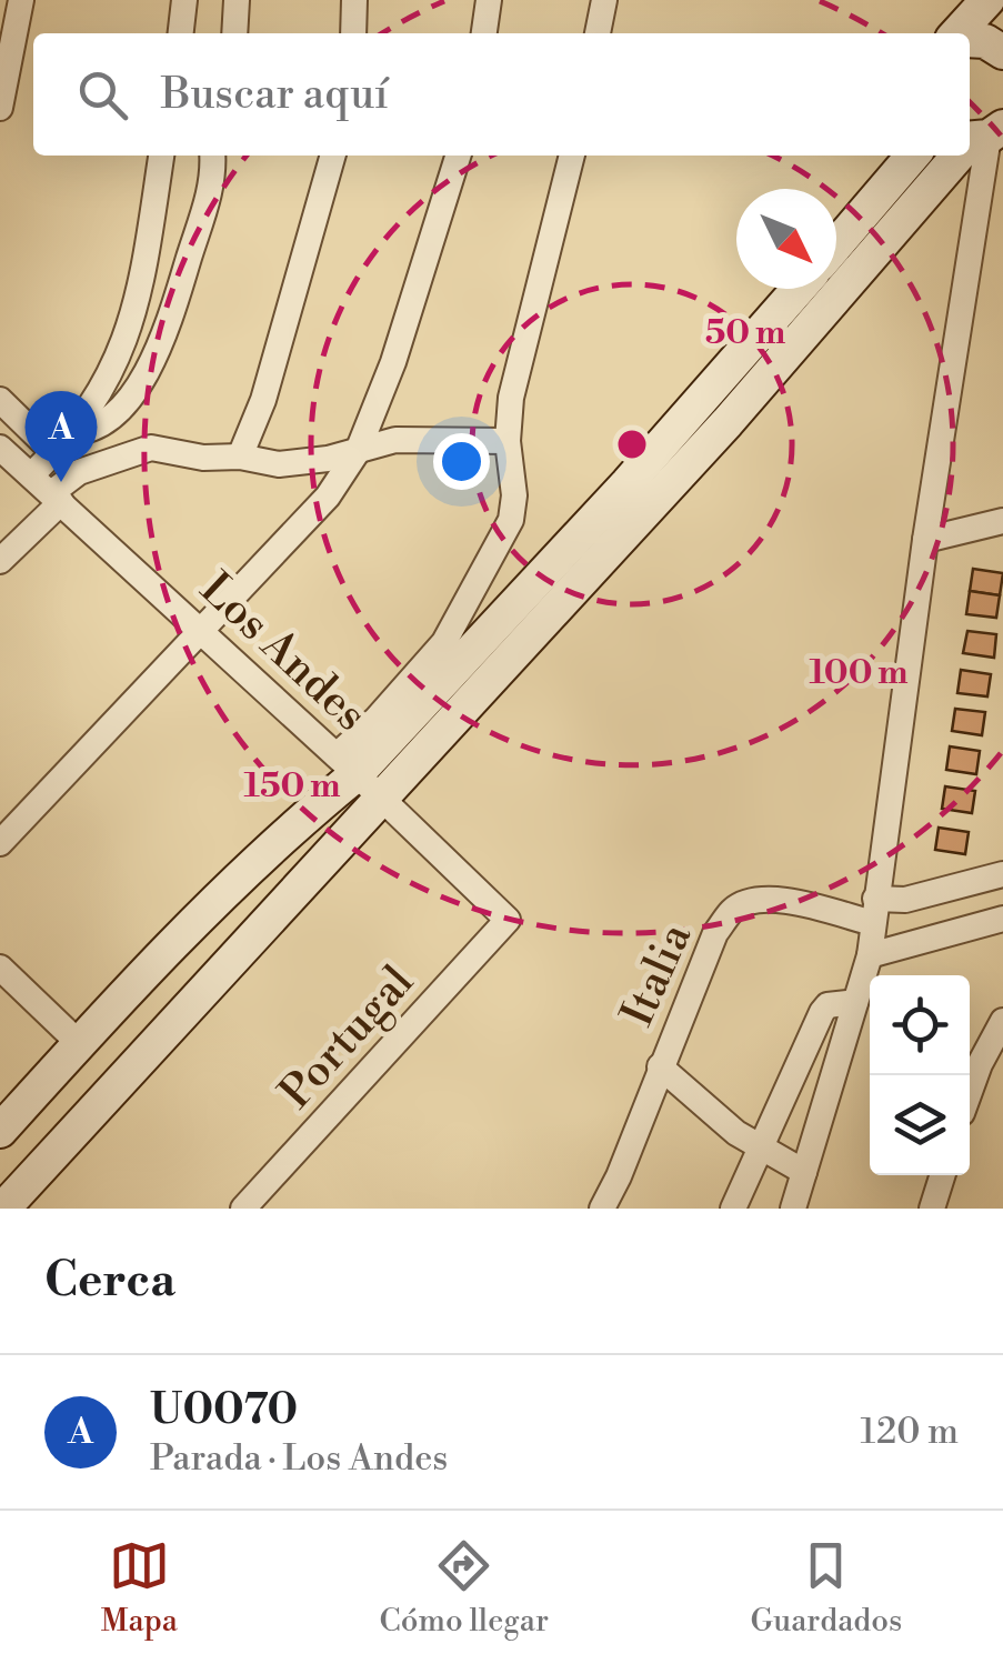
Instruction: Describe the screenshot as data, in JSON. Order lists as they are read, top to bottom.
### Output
{
  "streets": {
    "street": ["Los Andes", "Italia", "Portugal"]
  },
  "crossings": [
    ["Los Andes", "Portugal"]
  ],
  "north": "bottom right",
  "page": {
    "search": "Buscar aquí",
    "pins": "A",
    "heading": "Cerca",
    "list": [
      {
        "mark": "A",
        "name": "U0070",
        "note": "Parada · Los Andes",
        "value": "120 m"
      }
    ],
    "nav": ["Mapa", "Cómo llegar", "Guardados"]
  },
  "rings": ["50 m", "100 m", "150 m"]
}
